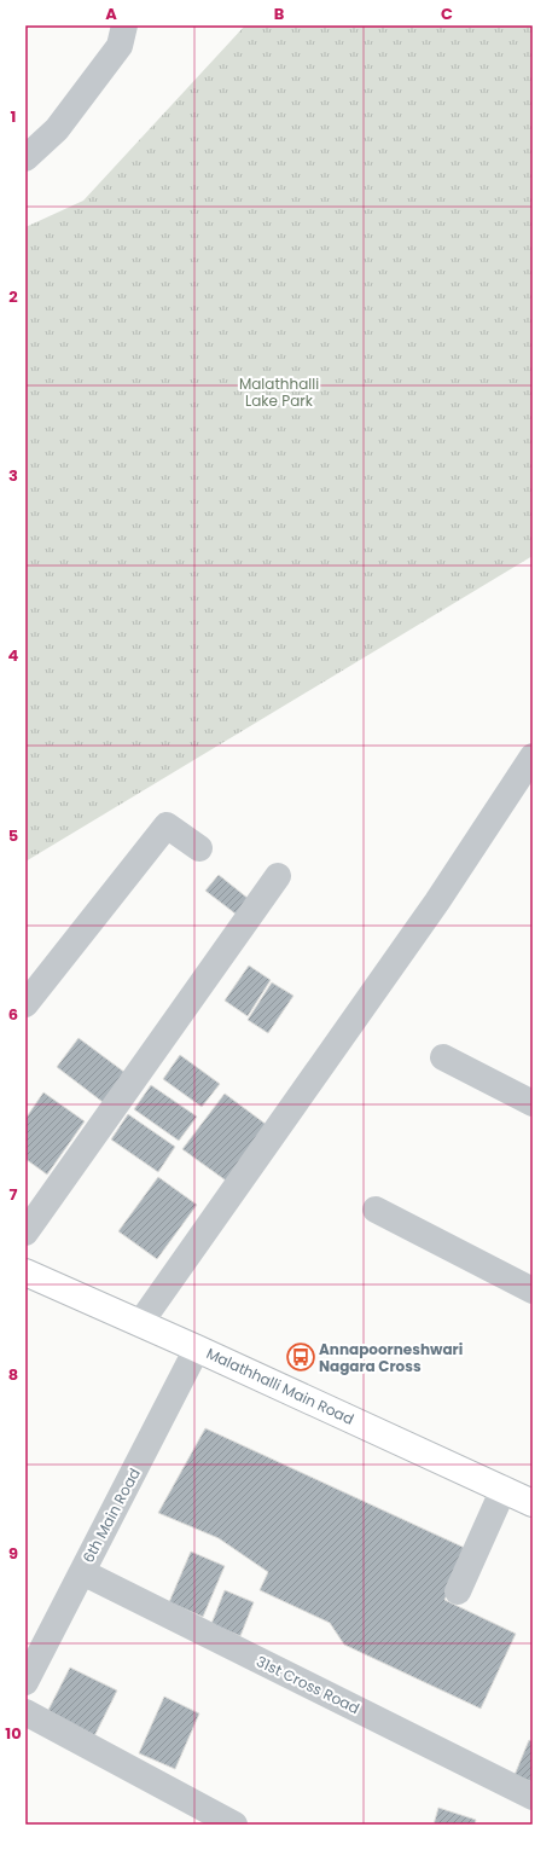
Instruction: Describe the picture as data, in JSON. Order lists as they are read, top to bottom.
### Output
{
  "streets": {
    "main road": ["Malathhalli Main Road"],
    "street": ["6th Main Road", "31st Cross Road"]
  },
  "crossings": [
    ["Malathhalli Main Road", "6th Main Road"],
    ["6th Main Road", "31st Cross Road"]
  ],
  "parks": ["Malathhalli Lake Park"],
  "places": {
    "bus stop": ["Annapoorneshwari Nagara Cross"]
  },
  "grid": {
    "columns": ["A", "B", "C"],
    "rows": [
      "1",
      "2",
      "3",
      "4",
      "5",
      "6",
      "7",
      "8",
      "9",
      "10"
    ]
  }
}
